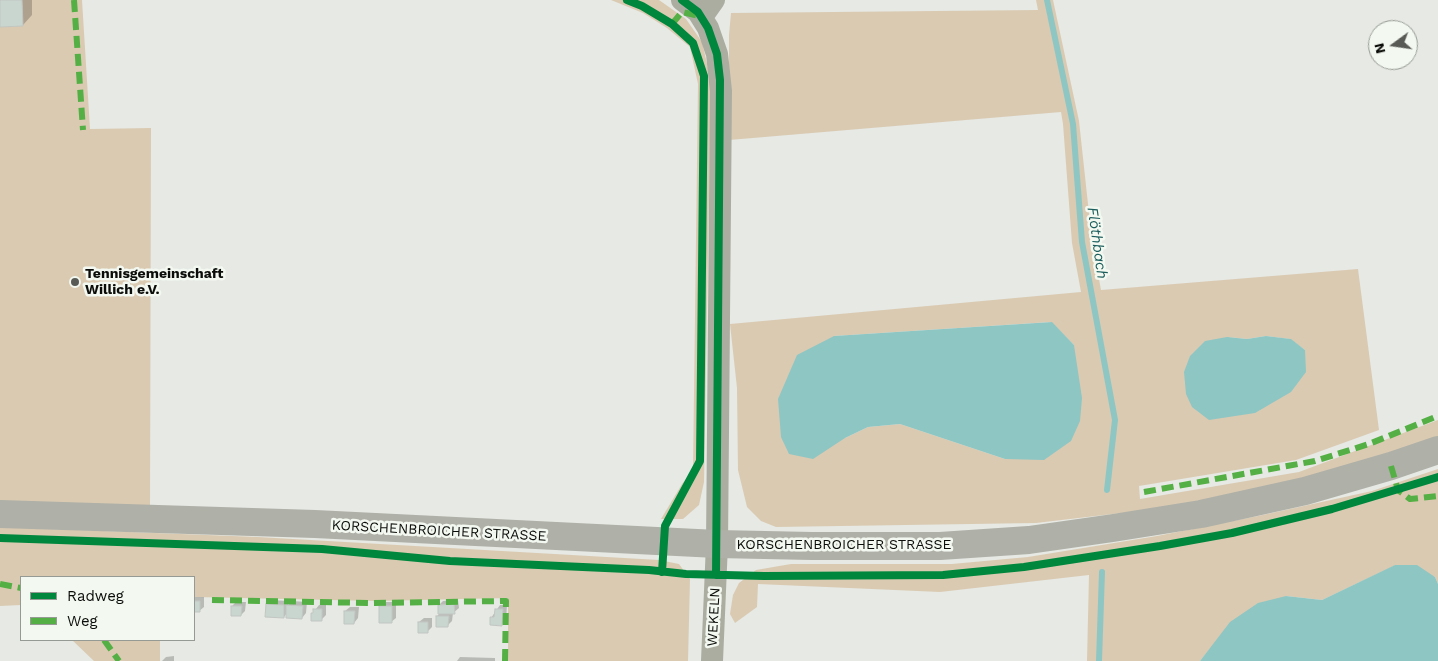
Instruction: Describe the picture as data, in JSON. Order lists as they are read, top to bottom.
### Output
{
  "streets": {
    "main road": ["KORSCHENBROICHER STRASSE"],
    "street": ["WEKELN"]
  },
  "crossings": [
    ["KORSCHENBROICHER STRASSE", "WEKELN"]
  ],
  "water": ["Flöthbach"],
  "places": ["Tennisgemeinschaft Willich e.V."],
  "legend": ["Radweg", "Weg"],
  "north": "left"
}
